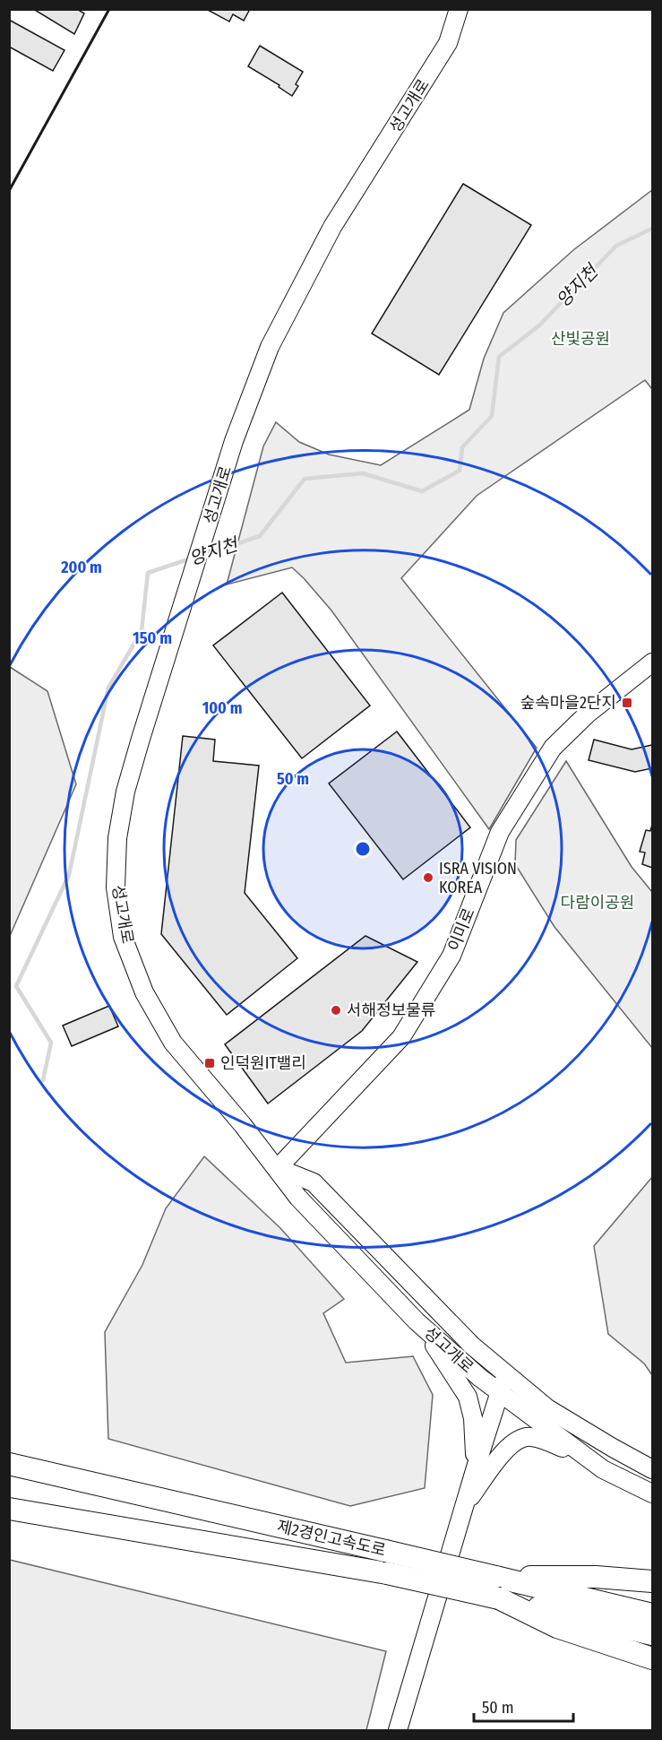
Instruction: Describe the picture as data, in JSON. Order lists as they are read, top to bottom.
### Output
{
  "streets": {
    "highway": ["제2경인고속도로"],
    "street": ["성고개로", "이미로"]
  },
  "crossings": [
    ["성고개로", "이미로"]
  ],
  "water": ["양지천"],
  "parks": ["산빛공원", "다람이공원"],
  "places": {
    "transit": ["숲속마을2단지", "인덕원IT밸리"],
    "other": ["ISRA VISION KOREA", "서해정보물류"]
  },
  "scale_bar": "50 m",
  "rings": [
    "200 m",
    "150 m",
    "100 m",
    "50 m"
  ]
}
